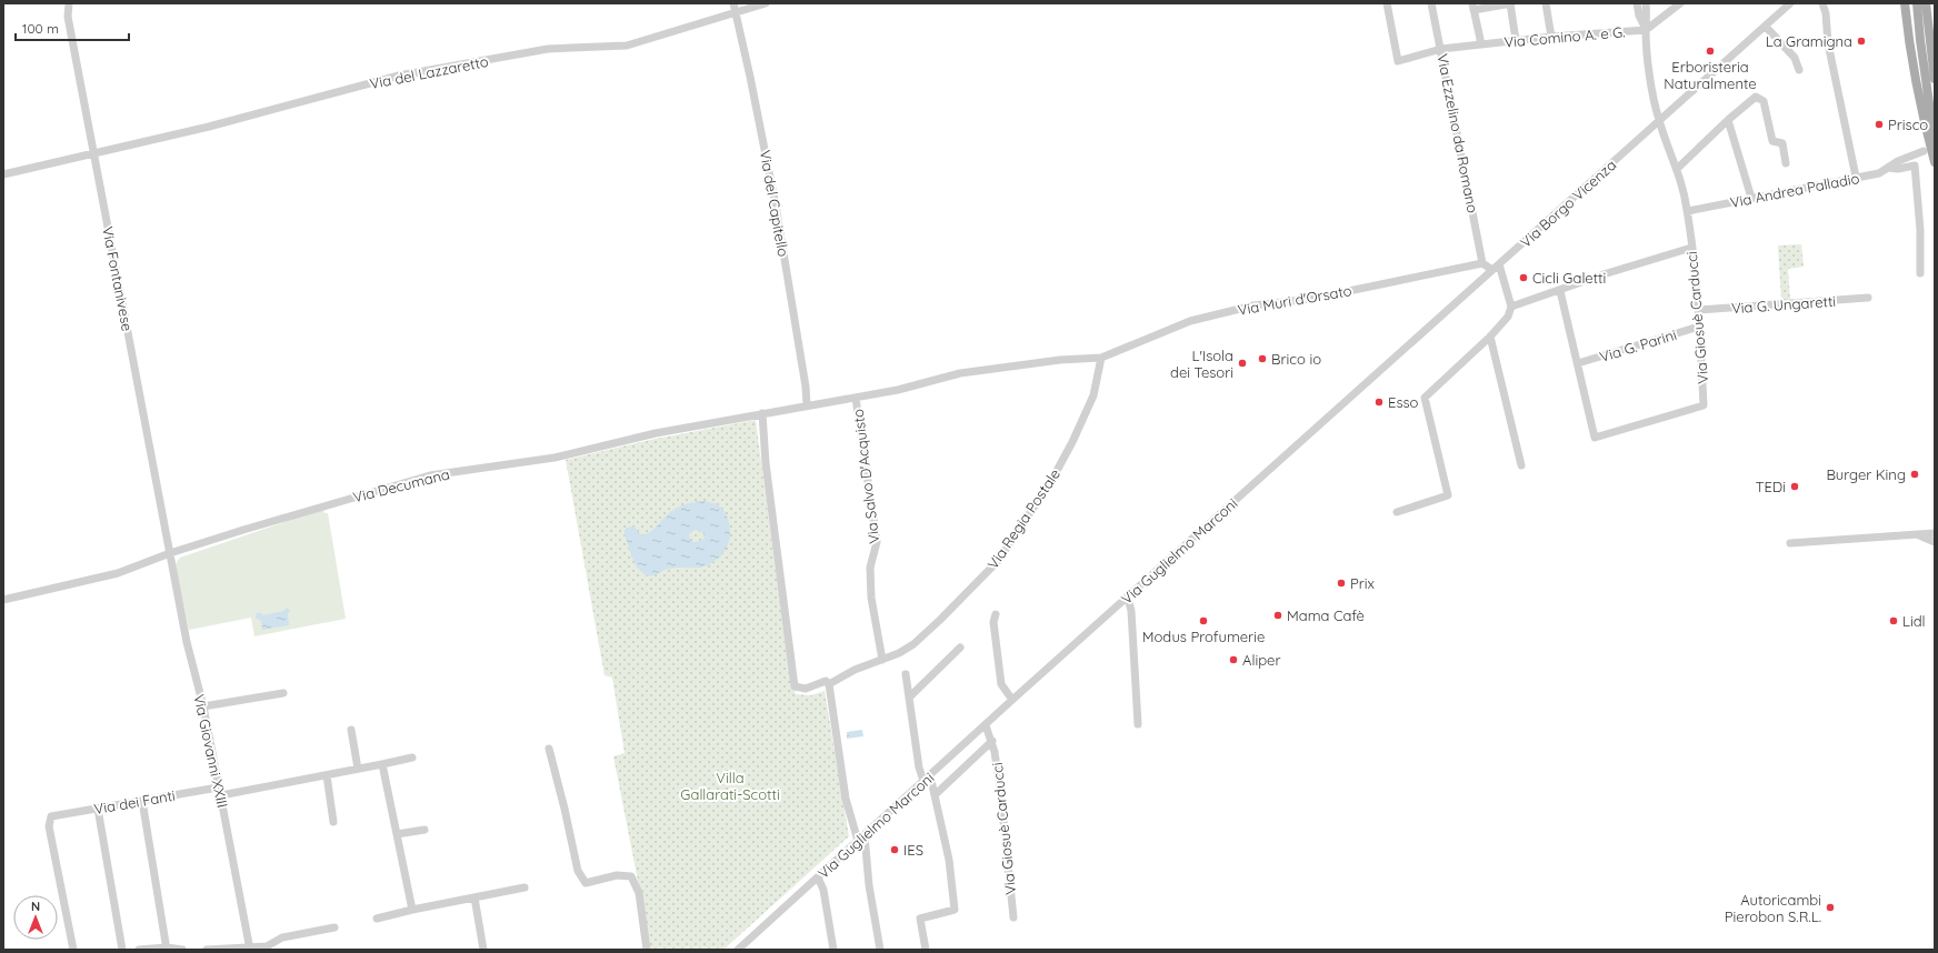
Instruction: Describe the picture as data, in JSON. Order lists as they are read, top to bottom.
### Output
{
  "streets": {
    "street": [
      "Via Comino A. e G.",
      "Via del Lazzaretto",
      "Via Ezzelino da Romano",
      "Via Andrea Palladio",
      "Via del Capitello",
      "Via Borgo Vicenza",
      "Via Fontanivese",
      "Via Muri d'Orsato",
      "Via G. Ungaretti",
      "Via Giosuè Carducci",
      "Via G. Parini",
      "Via Salvo D'Acquisto",
      "Via Decumana",
      "Via Regia Postale",
      "Via Guglielmo Marconi",
      "Via Giovanni XXIII",
      "Via dei Fanti"
    ]
  },
  "crossings": [
    ["Via Comino A. e G.", "Via Ezzelino da Romano"],
    ["Via Comino A. e G.", "Via Giosuè Carducci"],
    ["Via del Lazzaretto", "Via del Capitello"],
    ["Via del Lazzaretto", "Via Fontanivese"],
    ["Via Ezzelino da Romano", "Via Muri d'Orsato"],
    ["Via Andrea Palladio", "Via Giosuè Carducci"],
    ["Via del Capitello", "Via Decumana"],
    ["Via Borgo Vicenza", "Via Giosuè Carducci"],
    ["Via Borgo Vicenza", "Via Guglielmo Marconi"],
    ["Via Fontanivese", "Via Decumana"],
    ["Via Fontanivese", "Via Giovanni XXIII"],
    ["Via Muri d'Orsato", "Via Decumana"],
    ["Via Muri d'Orsato", "Via Regia Postale"],
    ["Via G. Ungaretti", "Via Giosuè Carducci"],
    ["Via Giosuè Carducci", "Via G. Parini"],
    ["Via Giosuè Carducci", "Via Guglielmo Marconi"],
    ["Via Salvo D'Acquisto", "Via Decumana"],
    ["Via Salvo D'Acquisto", "Via Regia Postale"],
    ["Via Decumana", "Via Regia Postale"],
    ["Via Decumana", "Via Giovanni XXIII"],
    ["Via Giovanni XXIII", "Via dei Fanti"]
  ],
  "parks": ["Villa Gallarati-Scotti"],
  "places": [
    "La Gramigna",
    "Erboristeria Naturalmente",
    "Prisco",
    "Cicli Galetti",
    "Brico io",
    "L'Isola dei Tesori",
    "Esso",
    "Burger King",
    "TEDi",
    "Prix",
    "Mama Cafè",
    "Modus Profumerie",
    "Lidl",
    "Aliper",
    "IES",
    "Autoricambi Pierobon S.R.L."
  ],
  "scale_bar": "100 m",
  "north": "top"
}
